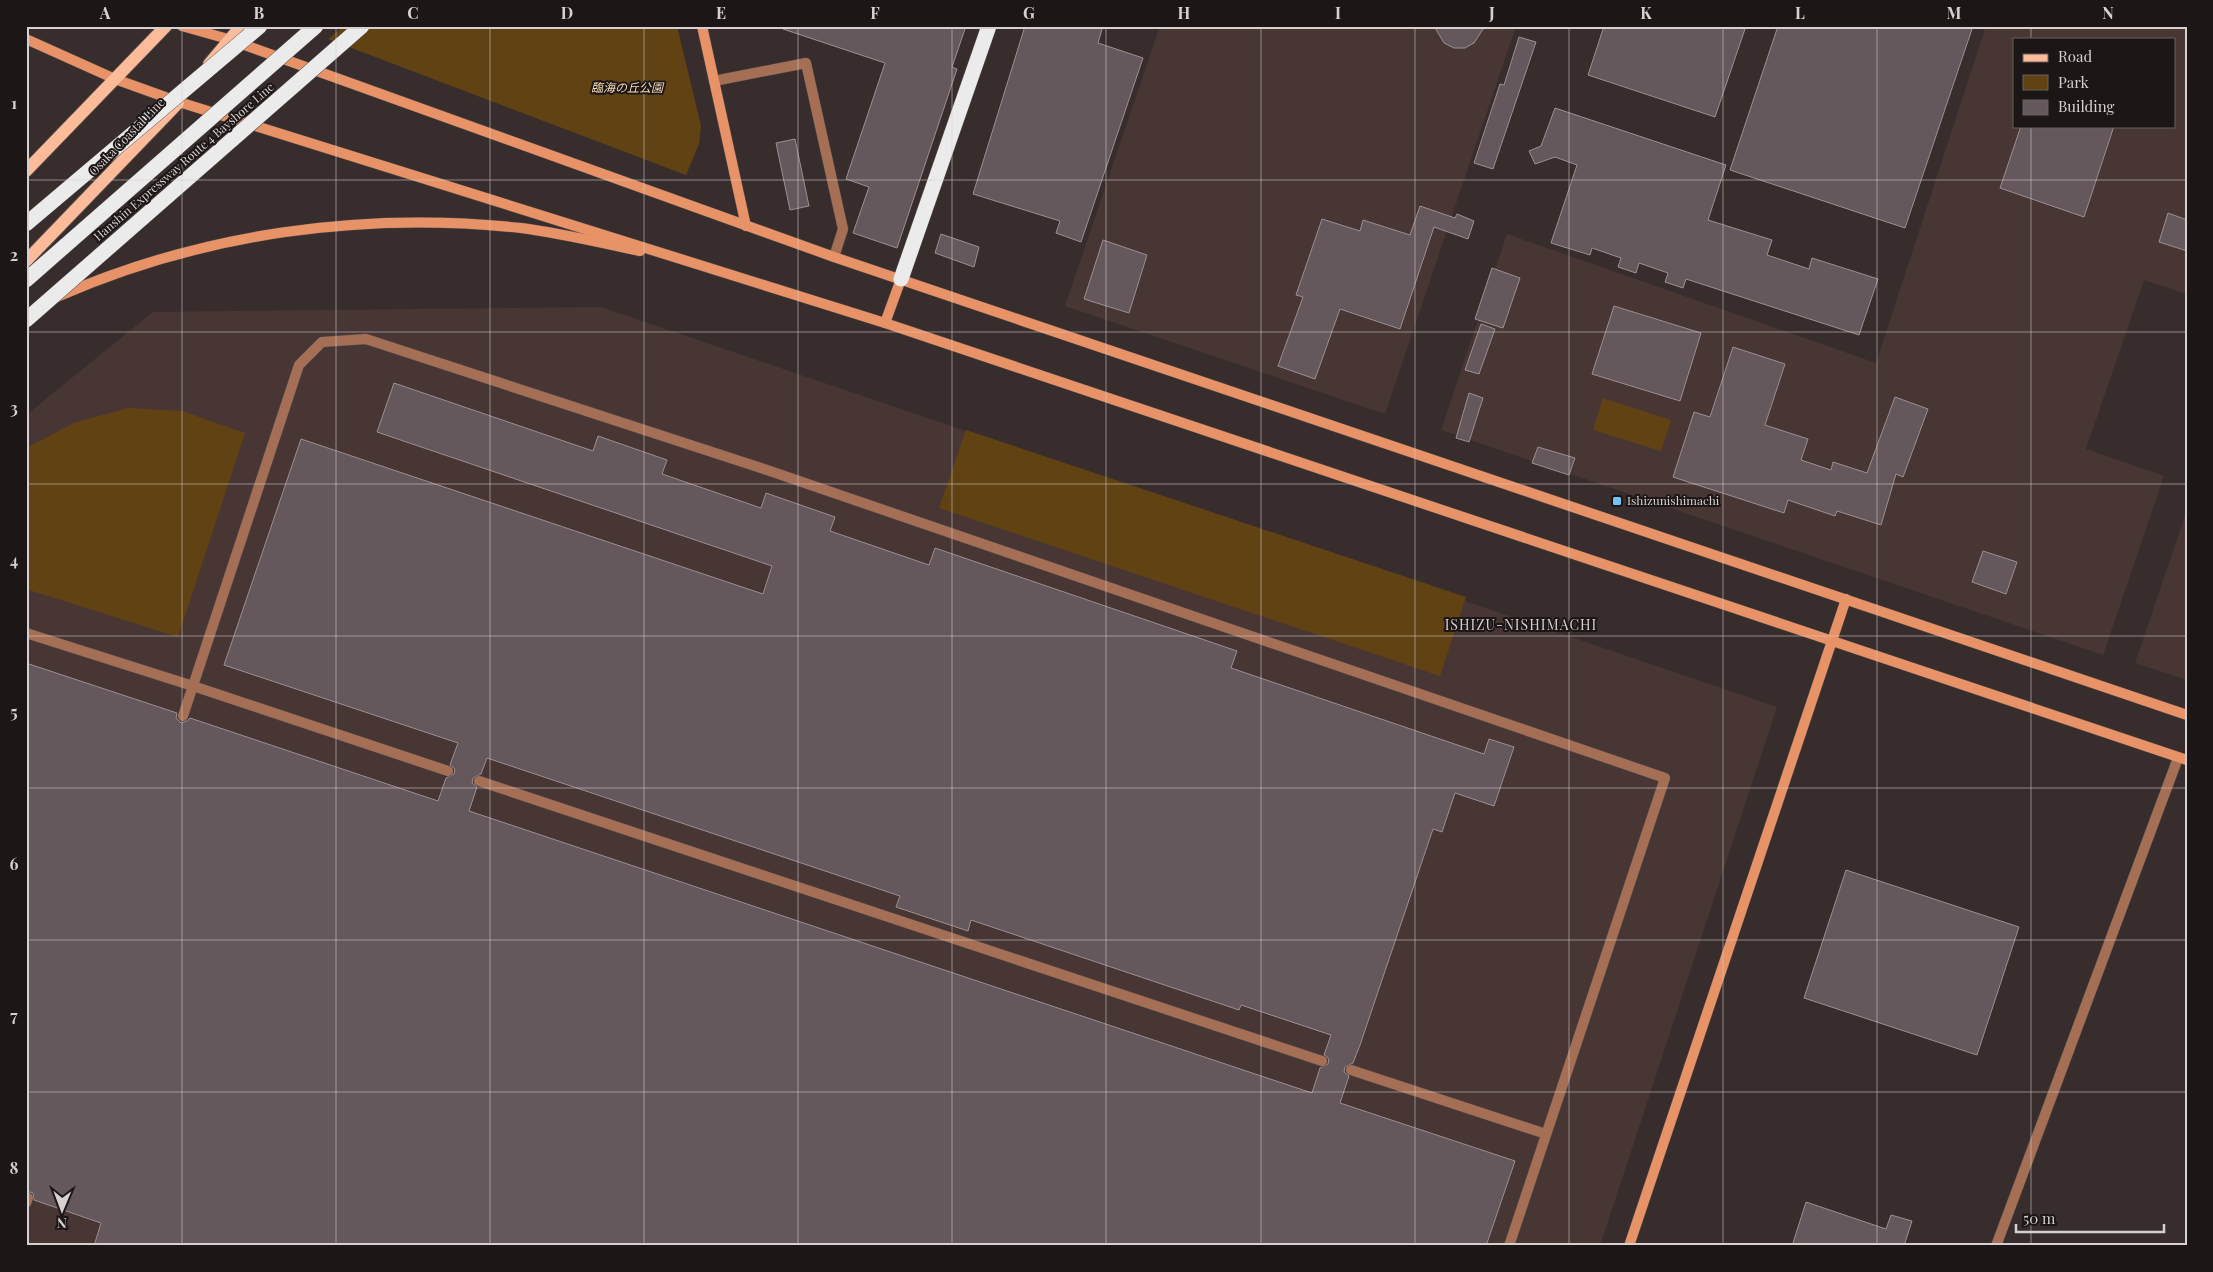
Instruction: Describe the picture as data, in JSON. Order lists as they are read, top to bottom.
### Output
{
  "streets": {
    "highway": ["Hanshin Expressway Route 4 Bayshore Line"],
    "main road": ["Osaka Coastal Line"]
  },
  "districts": ["ISHIZU-NISHIMACHI"],
  "parks": ["臨海の丘公園"],
  "places": {
    "transit": ["Ishizunishimachi"]
  },
  "legend": ["Road", "Park", "Building"],
  "scale_bar": "50 m",
  "north": "bottom",
  "grid": {
    "columns": [
      "A",
      "B",
      "C",
      "D",
      "E",
      "F",
      "G",
      "H",
      "I",
      "J",
      "K",
      "L",
      "M",
      "N"
    ],
    "rows": [
      "1",
      "2",
      "3",
      "4",
      "5",
      "6",
      "7",
      "8"
    ]
  }
}
